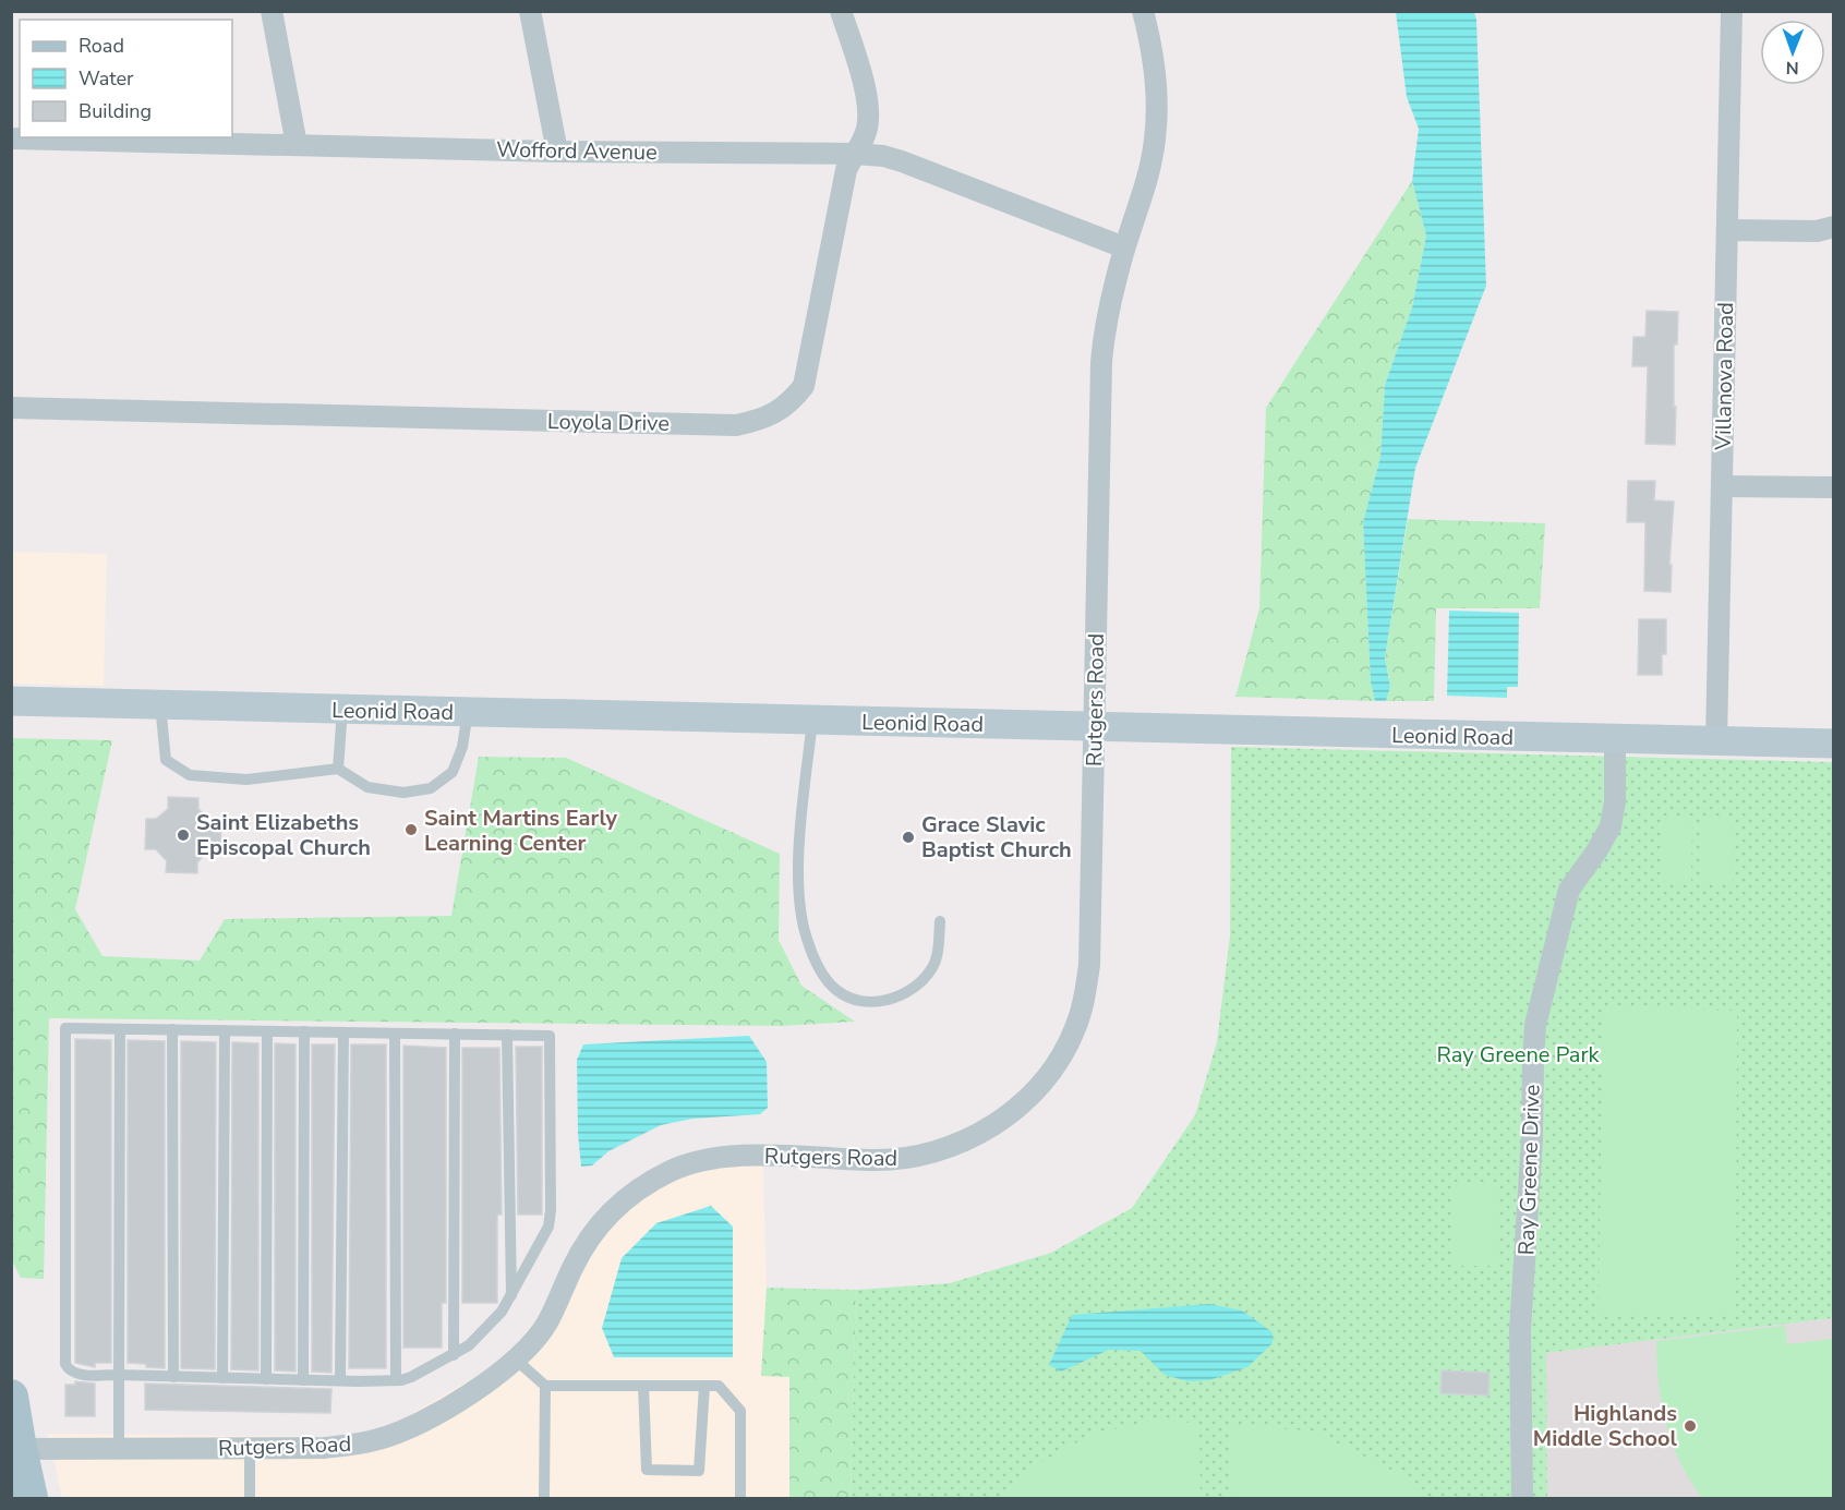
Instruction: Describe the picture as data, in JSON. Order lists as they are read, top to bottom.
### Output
{
  "streets": {
    "street": [
      "Wofford Avenue",
      "Villanova Road",
      "Loyola Drive",
      "Rutgers Road",
      "Leonid Road",
      "Ray Greene Drive"
    ]
  },
  "crossings": [
    ["Wofford Avenue", "Loyola Drive"],
    ["Wofford Avenue", "Rutgers Road"],
    ["Villanova Road", "Leonid Road"],
    ["Rutgers Road", "Leonid Road"],
    ["Leonid Road", "Ray Greene Drive"]
  ],
  "parks": ["Ray Greene Park"],
  "places": [
    "Saint Martins Early Learning Center",
    "Saint Elizabeths Episcopal Church",
    "Grace Slavic Baptist Church",
    "Highlands Middle School"
  ],
  "legend": ["Road", "Water", "Building"],
  "north": "bottom"
}
